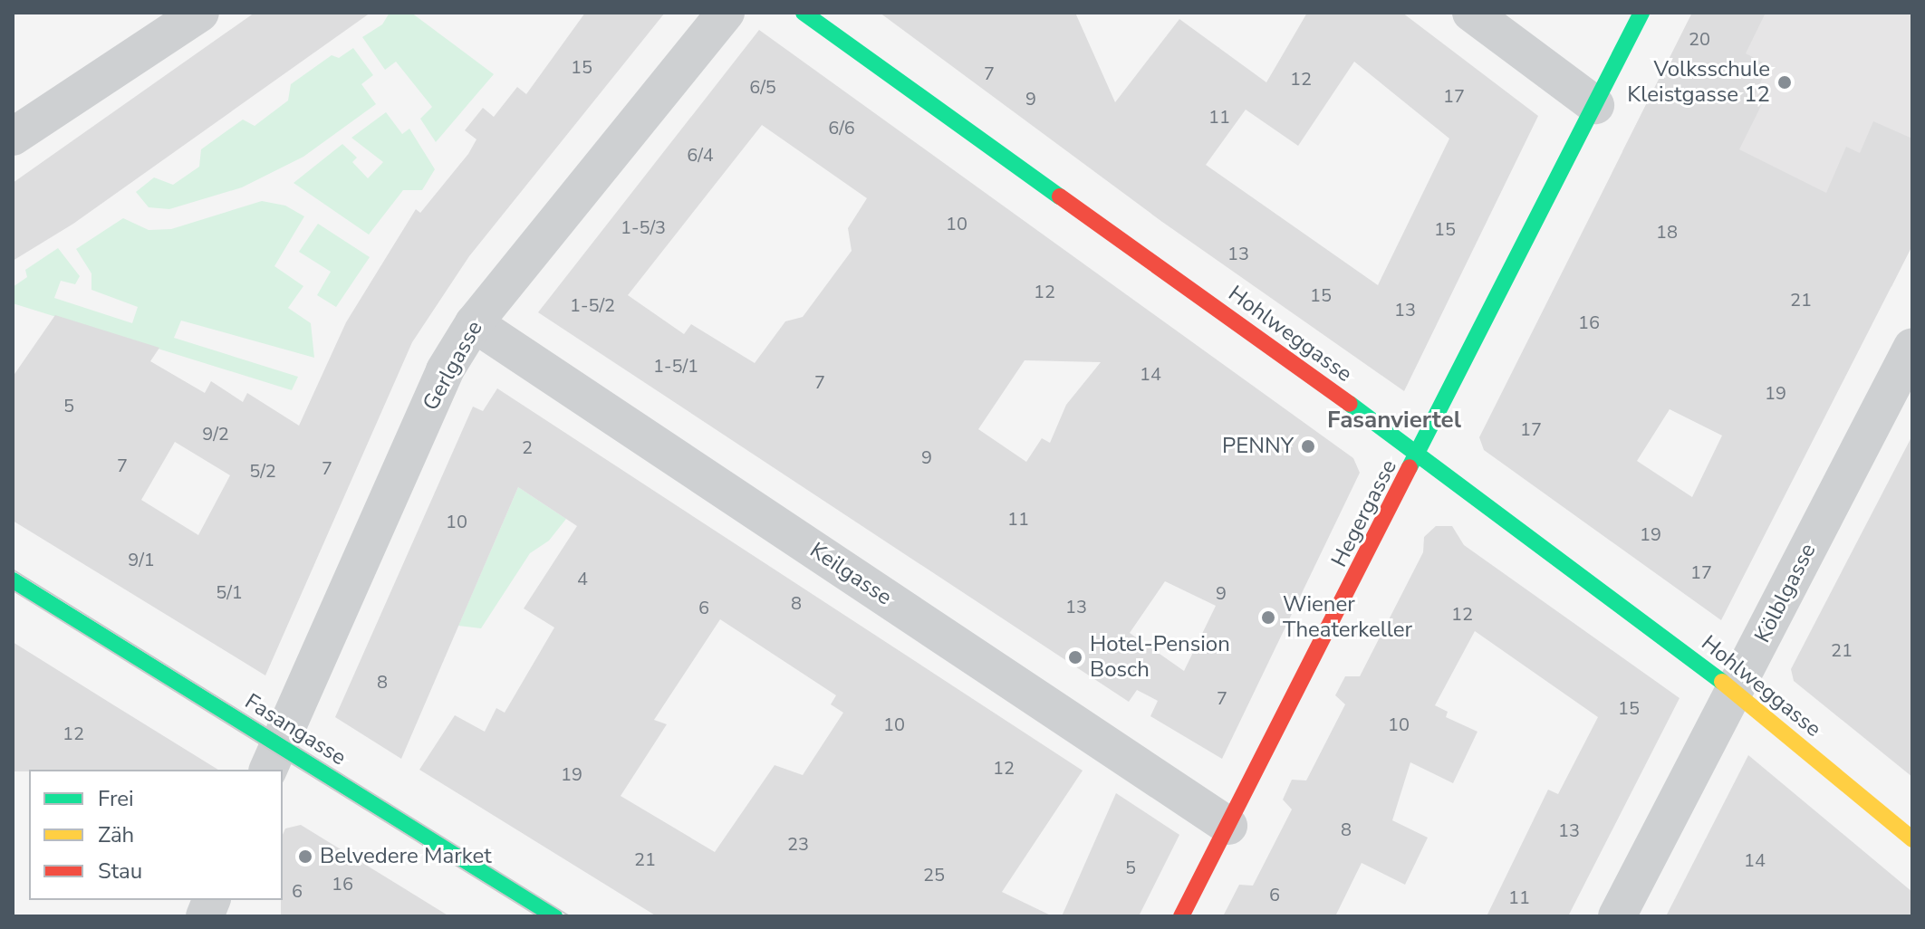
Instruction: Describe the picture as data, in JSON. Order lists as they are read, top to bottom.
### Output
{
  "streets": {
    "street": [
      "Hohlweggasse",
      "Gerlgasse",
      "Hegergasse",
      "Keilgasse",
      "Kölblgasse",
      "Fasangasse"
    ]
  },
  "crossings": [
    ["Hohlweggasse", "Hegergasse"],
    ["Hohlweggasse", "Kölblgasse"],
    ["Gerlgasse", "Keilgasse"],
    ["Gerlgasse", "Fasangasse"],
    ["Hegergasse", "Keilgasse"]
  ],
  "districts": ["Fasanviertel"],
  "places": [
    "Volksschule Kleistgasse 12",
    "PENNY",
    "Wiener Theaterkeller",
    "Hotel-Pension Bosch",
    "Belvedere Market"
  ],
  "house_numbers": [
    "20",
    "15",
    "7",
    "12",
    "6/5",
    "17",
    "9",
    "11",
    "6/6",
    "6/4",
    "10",
    "1-5/3",
    "15",
    "18",
    "13",
    "12",
    "15",
    "21",
    "1-5/2",
    "13",
    "16",
    "1-5/1",
    "14",
    "7",
    "19",
    "5",
    "17",
    "9/2",
    "2",
    "9",
    "7",
    "7",
    "5/2",
    "11",
    "10",
    "19",
    "9/1",
    "17",
    "4",
    "5/1",
    "9",
    "8",
    "13",
    "6",
    "12",
    "21",
    "8",
    "7",
    "15",
    "10",
    "10",
    "12",
    "12",
    "19",
    "8",
    "13",
    "23",
    "21",
    "14",
    "5",
    "25",
    "16",
    "6",
    "6",
    "11"
  ],
  "legend": ["Frei", "Zäh", "Stau"]
}
